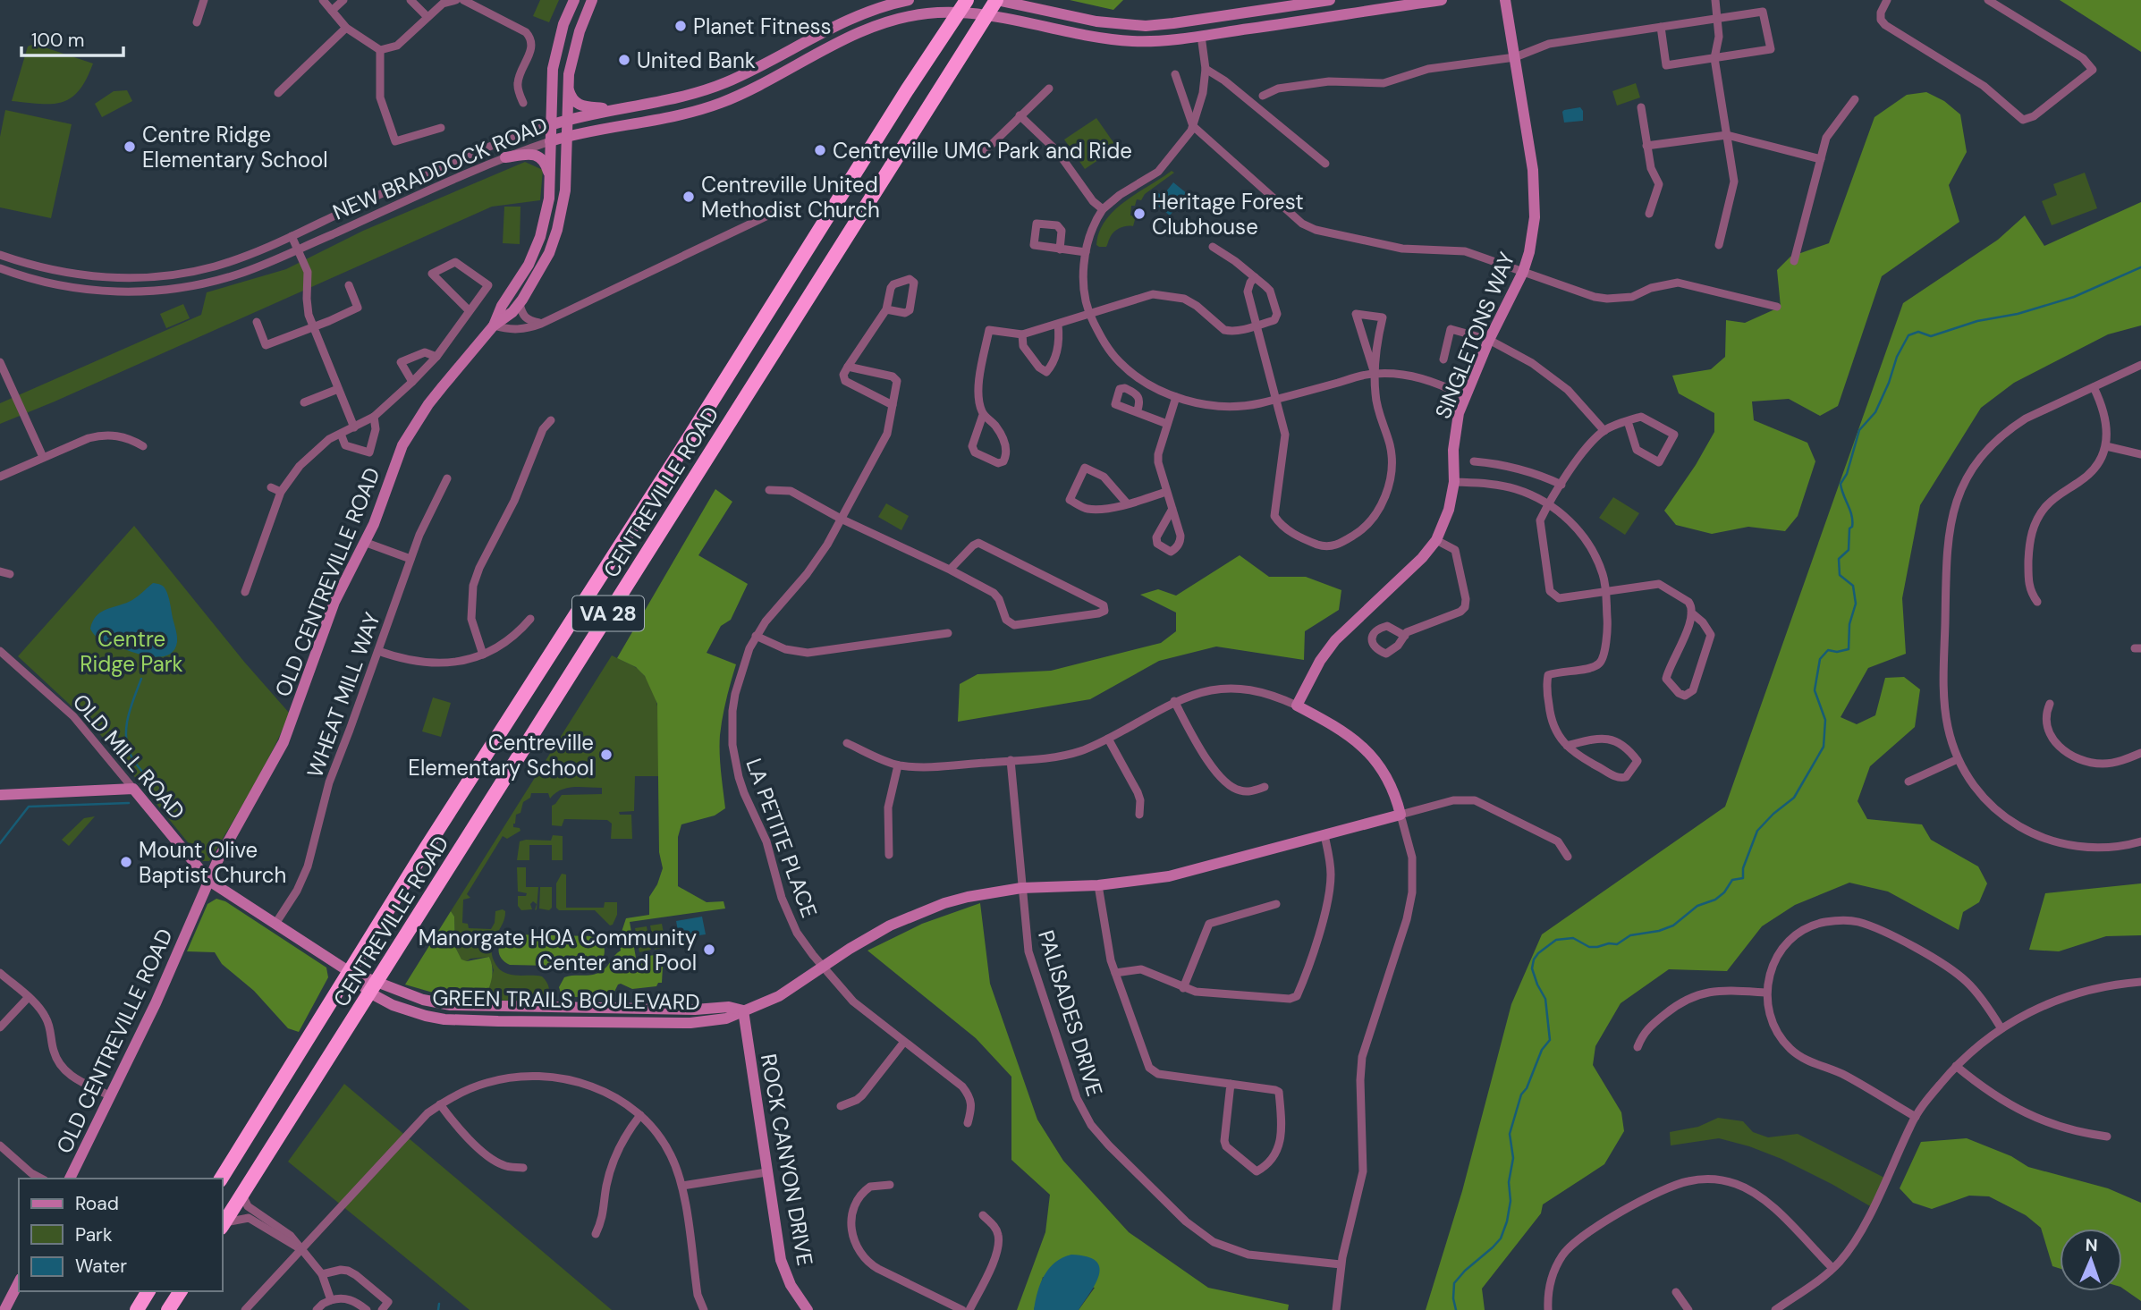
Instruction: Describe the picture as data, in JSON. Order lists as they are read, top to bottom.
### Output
{
  "streets": {
    "highway": ["CENTREVILLE ROAD", "VA 28"],
    "street": [
      "NEW BRADDOCK ROAD",
      "SINGLETONS WAY",
      "OLD CENTREVILLE ROAD",
      "WHEAT MILL WAY",
      "OLD MILL ROAD",
      "LA PETITE PLACE",
      "GREEN TRAILS BOULEVARD",
      "PALISADES DRIVE",
      "ROCK CANYON DRIVE"
    ]
  },
  "crossings": [
    ["NEW BRADDOCK ROAD", "CENTREVILLE ROAD"],
    ["CENTREVILLE ROAD", "OLD MILL ROAD"],
    ["CENTREVILLE ROAD", "GREEN TRAILS BOULEVARD"],
    ["OLD CENTREVILLE ROAD", "OLD MILL ROAD"],
    ["WHEAT MILL WAY", "OLD MILL ROAD"],
    ["OLD MILL ROAD", "GREEN TRAILS BOULEVARD"],
    ["LA PETITE PLACE", "GREEN TRAILS BOULEVARD"],
    ["GREEN TRAILS BOULEVARD", "PALISADES DRIVE"],
    ["GREEN TRAILS BOULEVARD", "ROCK CANYON DRIVE"]
  ],
  "parks": ["Centre Ridge Park"],
  "places": [
    "Planet Fitness",
    "United Bank",
    "Centre Ridge Elementary School",
    "Centreville UMC Park and Ride",
    "Centreville United Methodist Church",
    "Heritage Forest Clubhouse",
    "Centreville Elementary School",
    "Mount Olive Baptist Church",
    "Manorgate HOA Community Center and Pool"
  ],
  "legend": ["Road", "Park", "Water"],
  "scale_bar": "100 m",
  "north": "top"
}
